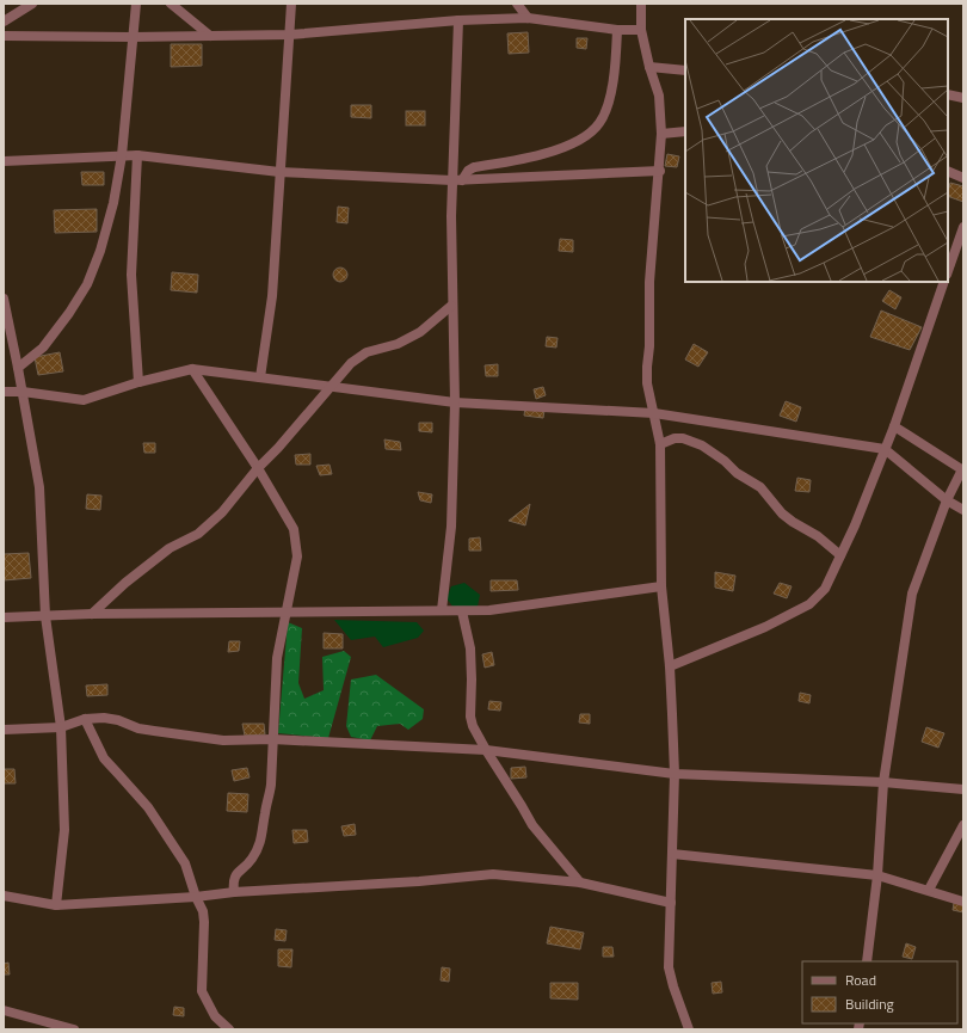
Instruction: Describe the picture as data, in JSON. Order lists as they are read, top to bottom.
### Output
{
  "legend": ["Road", "Building"]
}
